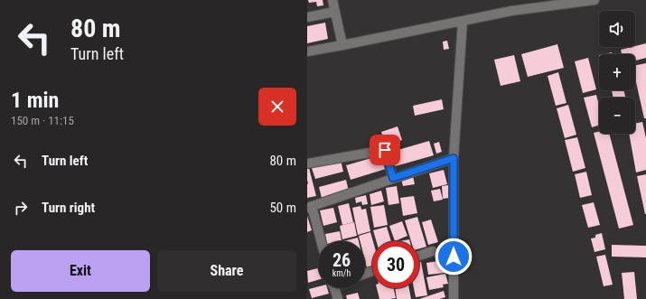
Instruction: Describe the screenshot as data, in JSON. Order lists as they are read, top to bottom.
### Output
{
  "page": {
    "turn": ["80 m", "Turn left"],
    "map_buttons": ["+", "−"],
    "heading": ["1 min", "150 m · 11:15"],
    "list": [
      {
        "name": "Turn left",
        "value": "80 m"
      },
      {
        "name": "Turn right",
        "value": "50 m"
      }
    ],
    "speed": "26 km/h",
    "limit": "30",
    "buttons": ["Exit", "Share"]
  }
}
